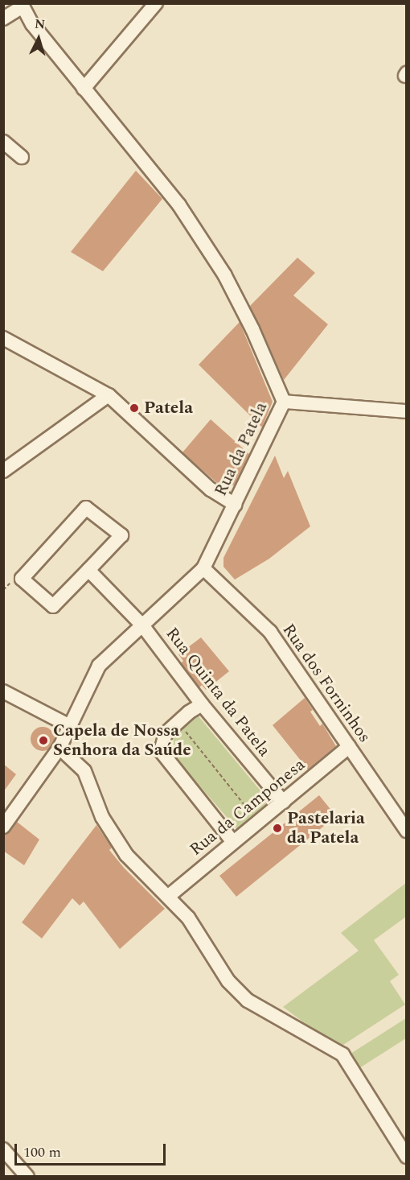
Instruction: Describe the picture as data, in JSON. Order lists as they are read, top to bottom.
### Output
{
  "streets": {
    "street": [
      "Rua da Patela",
      "Rua dos Forninhos",
      "Rua Quinta da Patela",
      "Rua da Camponesa"
    ]
  },
  "crossings": [
    ["Rua da Patela", "Rua dos Forninhos"],
    ["Rua da Patela", "Rua Quinta da Patela"],
    ["Rua dos Forninhos", "Rua da Camponesa"],
    ["Rua Quinta da Patela", "Rua da Camponesa"]
  ],
  "places": ["Patela", "Capela de Nossa Senhora da Saúde", "Pastelaria da Patela"],
  "scale_bar": "100 m",
  "north": "top"
}
